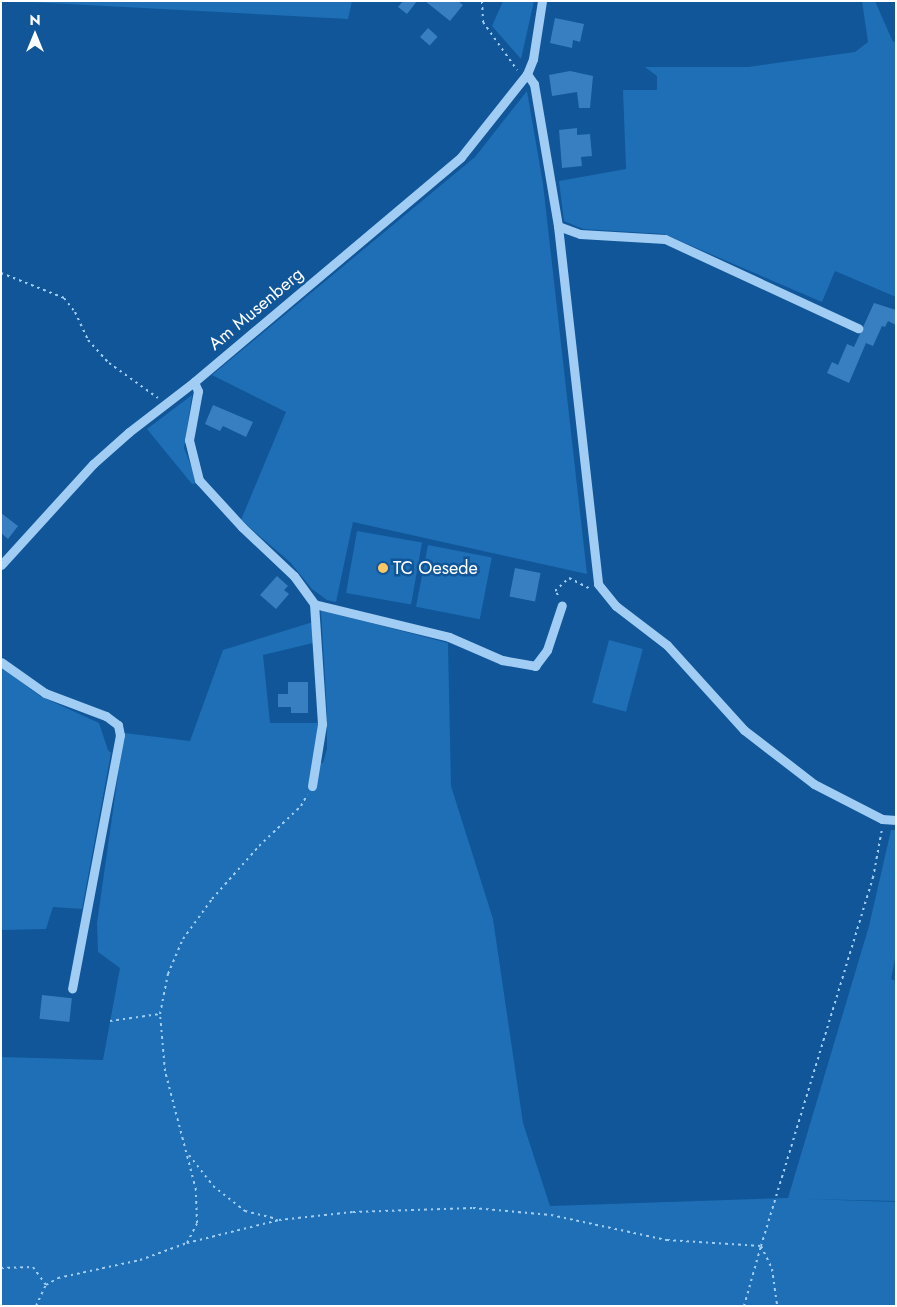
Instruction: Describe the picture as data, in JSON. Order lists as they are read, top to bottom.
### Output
{
  "streets": {
    "street": ["Am Musenberg"]
  },
  "places": ["TC Oesede"],
  "north": "top"
}
